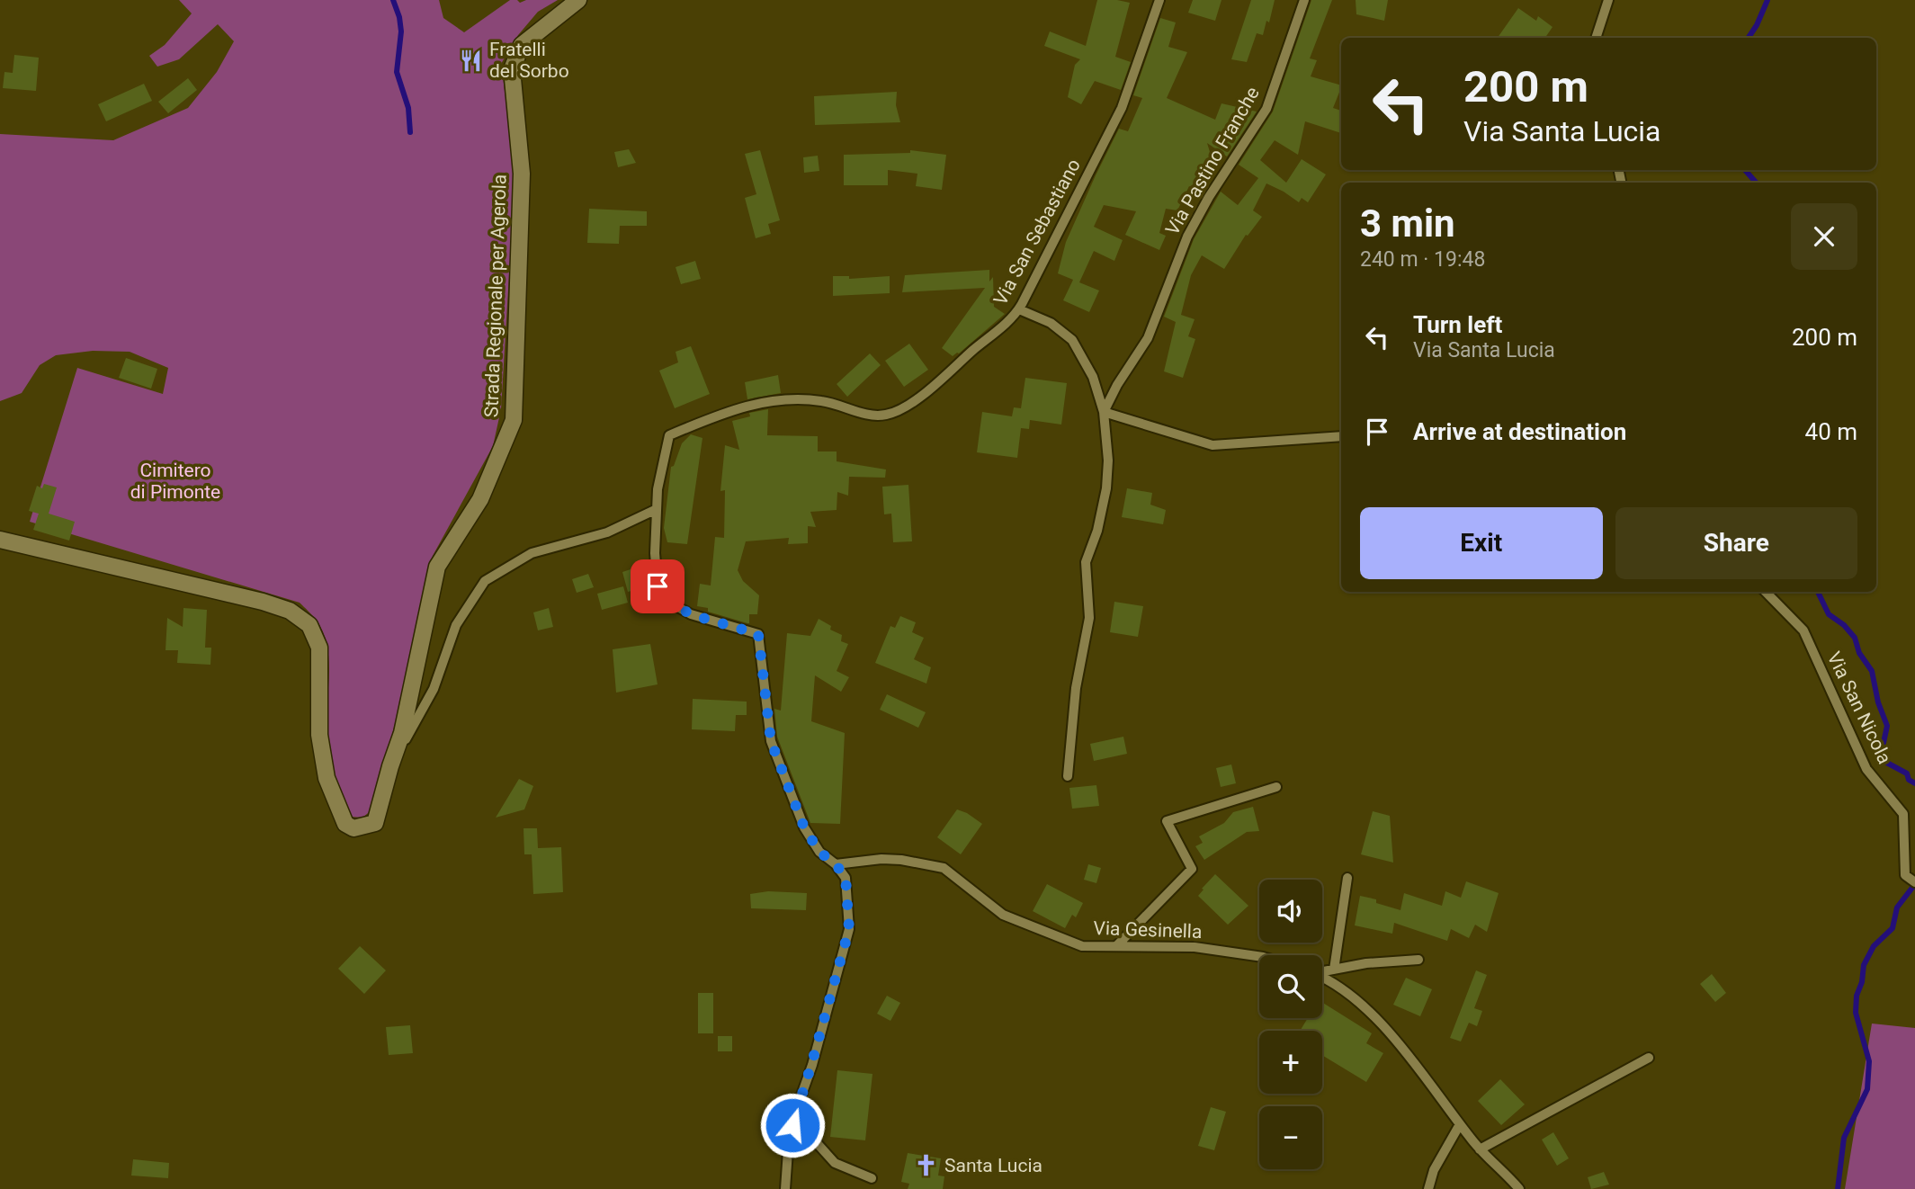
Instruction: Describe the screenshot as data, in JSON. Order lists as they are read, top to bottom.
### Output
{
  "streets": {
    "main road": ["Strada Regionale per Agerola"],
    "lane": [
      "Via Pastino Franche",
      "Via San Sebastiano",
      "Via San Nicola",
      "Via Gesinella"
    ]
  },
  "parks": ["Cimitero di Pimonte"],
  "places": {
    "restaurant": ["Fratelli del Sorbo"],
    "church": ["Santa Lucia"]
  },
  "page": {
    "turn": ["200 m", "Via Santa Lucia"],
    "heading": ["3 min", "240 m · 19:48"],
    "list": [
      {
        "name": "Turn left",
        "note": "Via Santa Lucia",
        "value": "200 m"
      },
      {
        "name": "Arrive at destination",
        "value": "40 m"
      }
    ],
    "buttons": ["Exit", "Share"],
    "map_buttons": ["+", "−"]
  }
}
